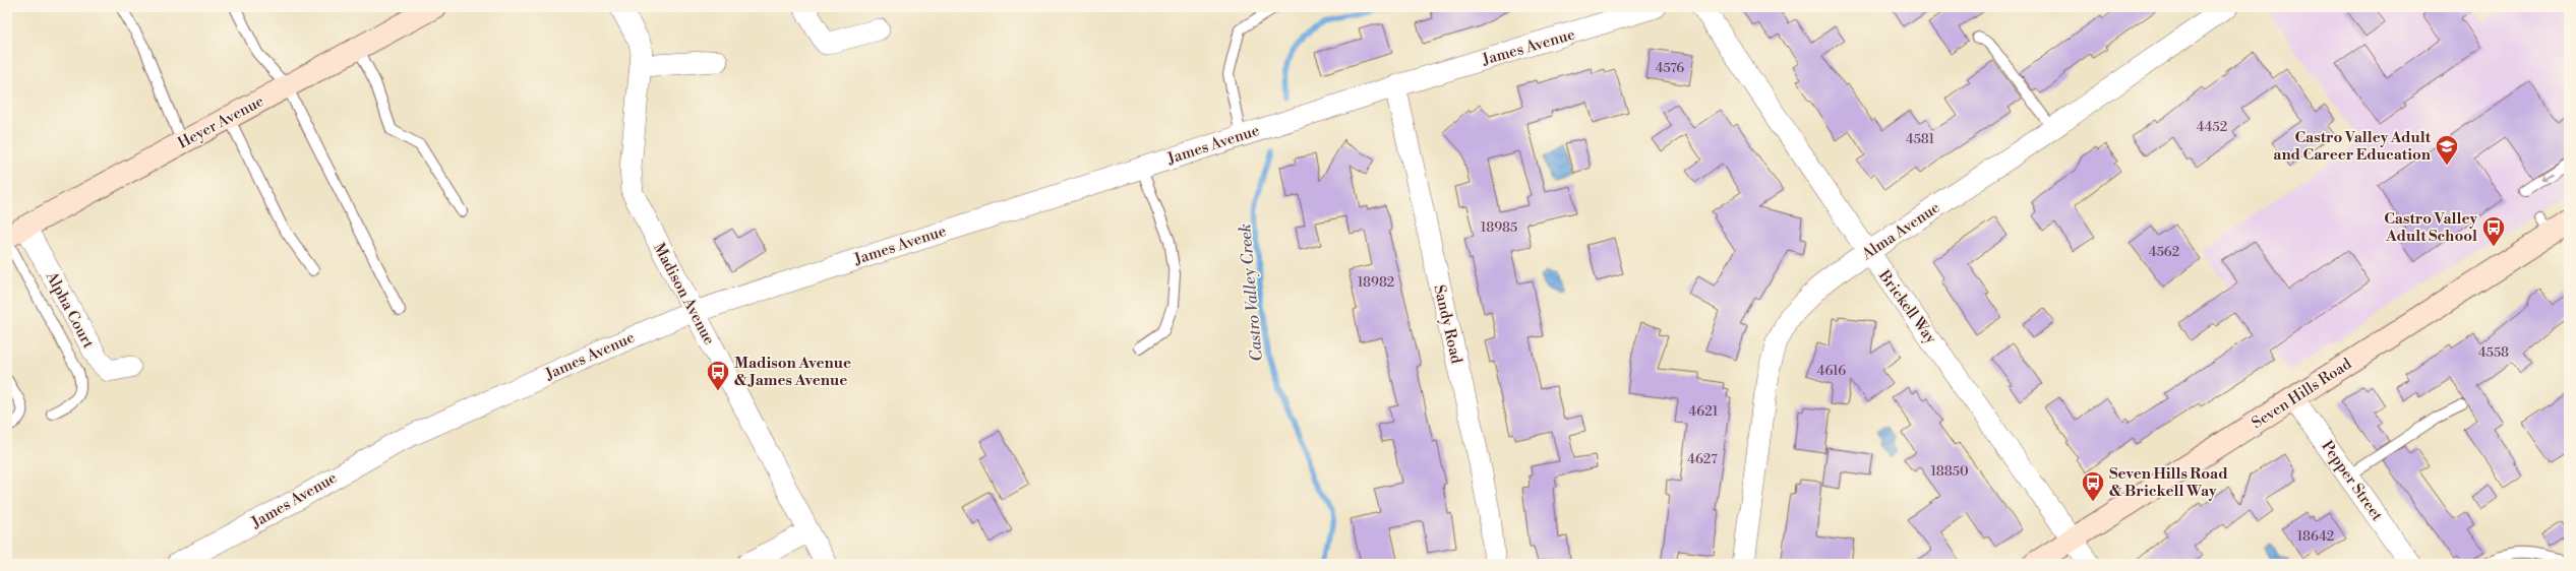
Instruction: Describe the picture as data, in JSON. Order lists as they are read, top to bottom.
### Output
{
  "streets": {
    "street": [
      "James Avenue",
      "Heyer Avenue",
      "Alma Avenue",
      "Madison Avenue",
      "Brickell Way",
      "Alpha Court",
      "Sandy Road",
      "Seven Hills Road",
      "Pepper Street"
    ]
  },
  "crossings": [
    ["James Avenue", "Madison Avenue"],
    ["James Avenue", "Sandy Road"],
    ["Heyer Avenue", "Alpha Court"],
    ["Alma Avenue", "Brickell Way"],
    ["Brickell Way", "Seven Hills Road"],
    ["Seven Hills Road", "Pepper Street"]
  ],
  "water": ["Castro Valley Creek"],
  "places": {
    "school or university": ["Castro Valley Adult and Career Education"],
    "bus stop": ["Castro Valley Adult School", "Madison Avenue & James Avenue", "Seven Hills Road & Brickell Way"]
  },
  "house_numbers": [
    "4576",
    "4452",
    "4581",
    "18985",
    "4562",
    "18982",
    "4558",
    "4616",
    "4621",
    "4627",
    "18850",
    "18642"
  ]
}
